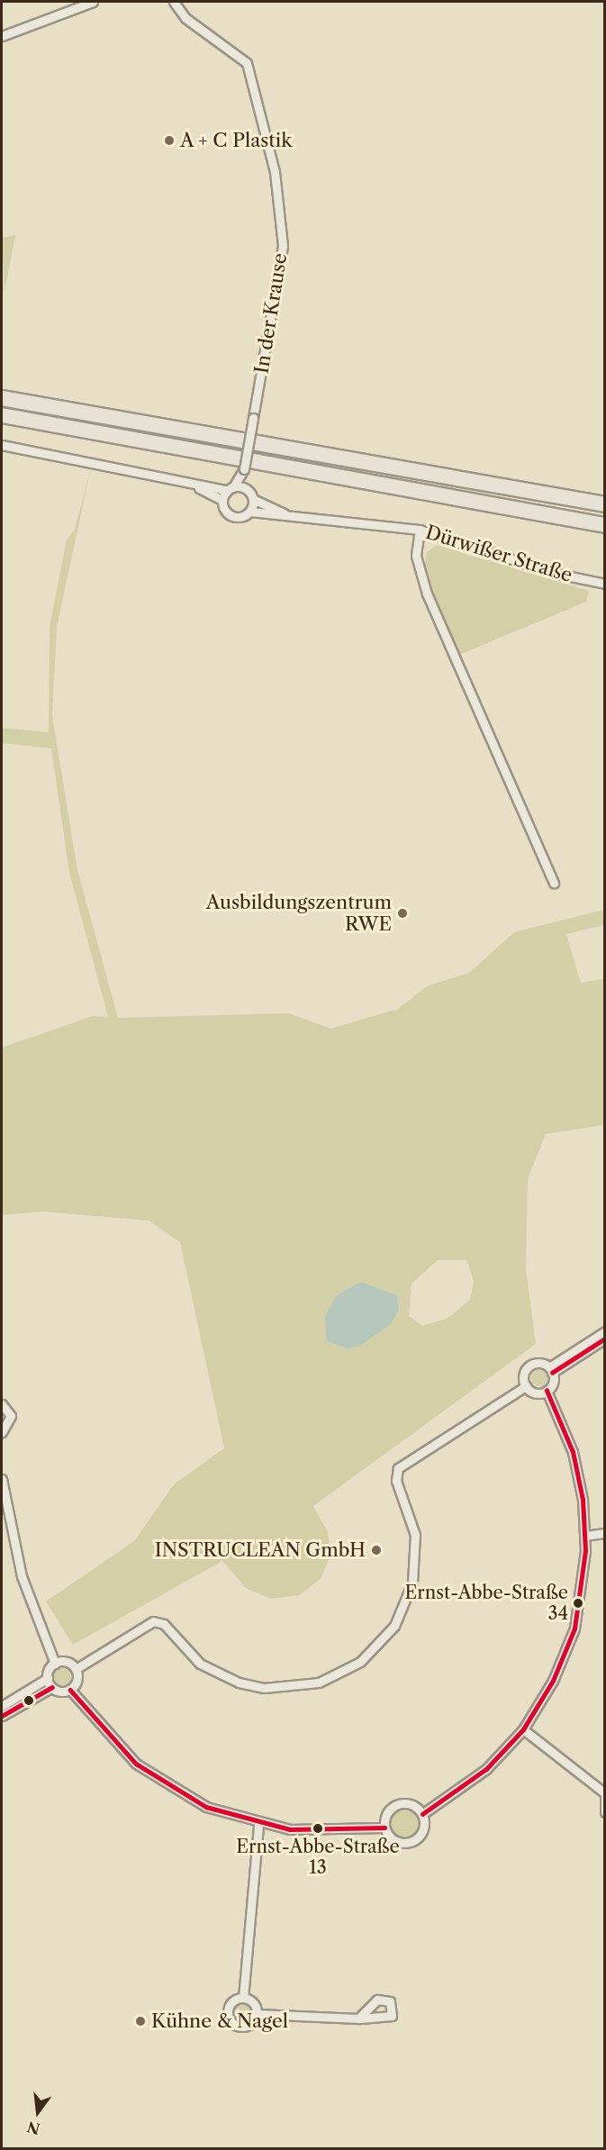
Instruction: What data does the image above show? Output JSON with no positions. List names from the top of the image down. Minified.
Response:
{"streets":{"street":["In der Krause","Dürwißer Straße"]},"crossings":[["In der Krause","Dürwißer Straße"]],"places":["A + C Plastik","Ausbildungszentrum RWE","INSTRUCLEAN GmbH","Ernst-Abbe-Straße 34","Ernst-Abbe-Straße 13","Kühne & Nagel"],"north":"bottom"}
